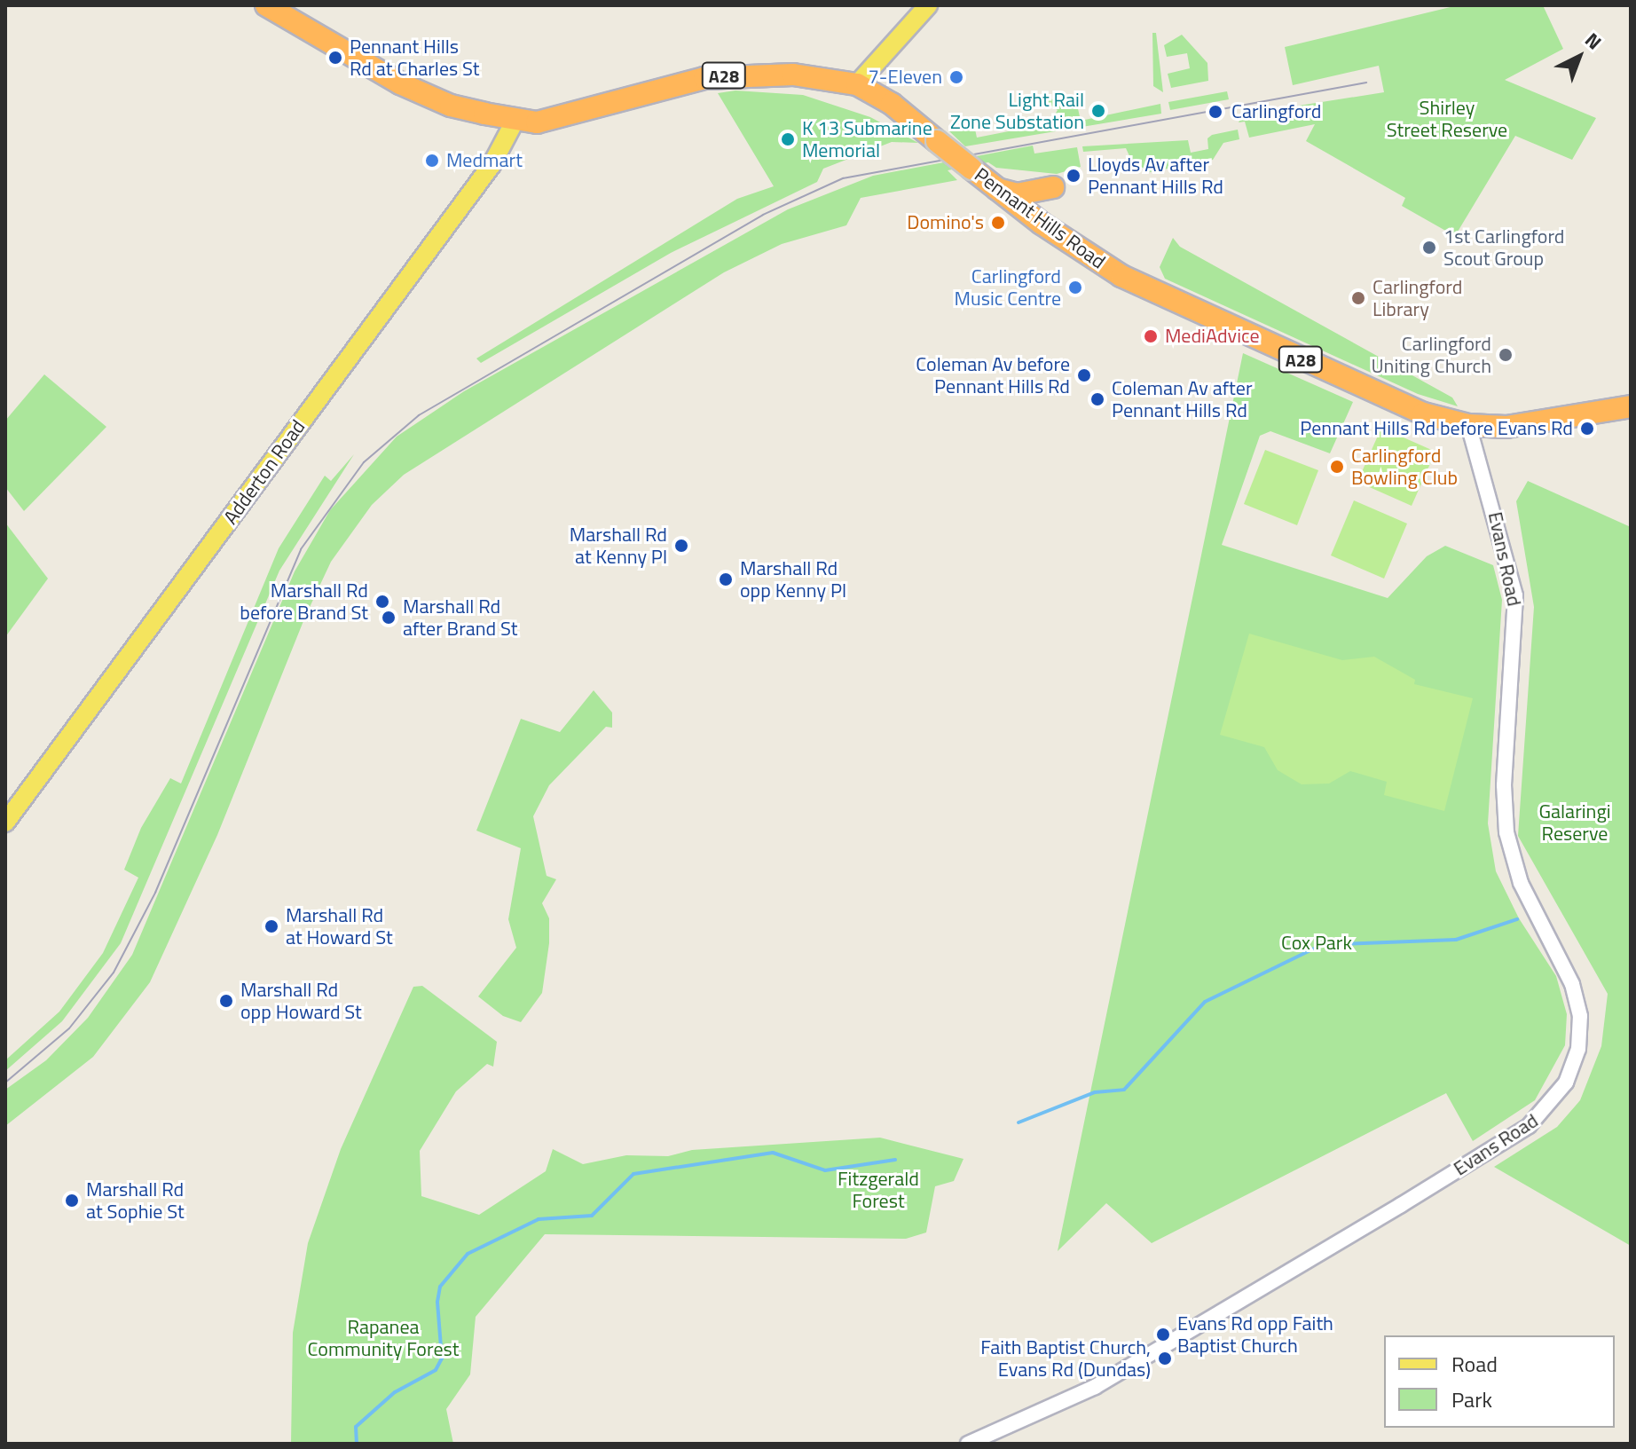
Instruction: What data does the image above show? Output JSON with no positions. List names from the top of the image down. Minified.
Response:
{"streets":{"highway":["A28","Pennant Hills Road"],"main road":["Adderton Road"],"street":["Evans Road"]},"crossings":[["Pennant Hills Road","Adderton Road"],["Pennant Hills Road","Evans Road"]],"parks":["Shirley Street Reserve","Galaringi Reserve","Cox Park","Fitzgerald Forest","Rapanea Community Forest"],"places":["Pennant Hills Rd at Charles St","7-Eleven","Light Rail Zone Substation","Carlingford","K 13 Submarine Memorial","Medmart","Lloyds Av after Pennant Hills Rd","Domino's","1st Carlingford Scout Group","Carlingford Music Centre","Carlingford Library","MediAdvice","Carlingford Uniting Church","Coleman Av before Pennant Hills Rd","Coleman Av after Pennant Hills Rd","Pennant Hills Rd before Evans Rd","Carlingford Bowling Club","Marshall Rd at Kenny Pl","Marshall Rd opp Kenny Pl","Marshall Rd before Brand St","Marshall Rd after Brand St","Marshall Rd at Howard St","Marshall Rd opp Howard St","Marshall Rd at Sophie St","Evans Rd opp Faith Baptist Church","Faith Baptist Church, Evans Rd (Dundas)"],"legend":["Road","Park"],"north":"top right"}
